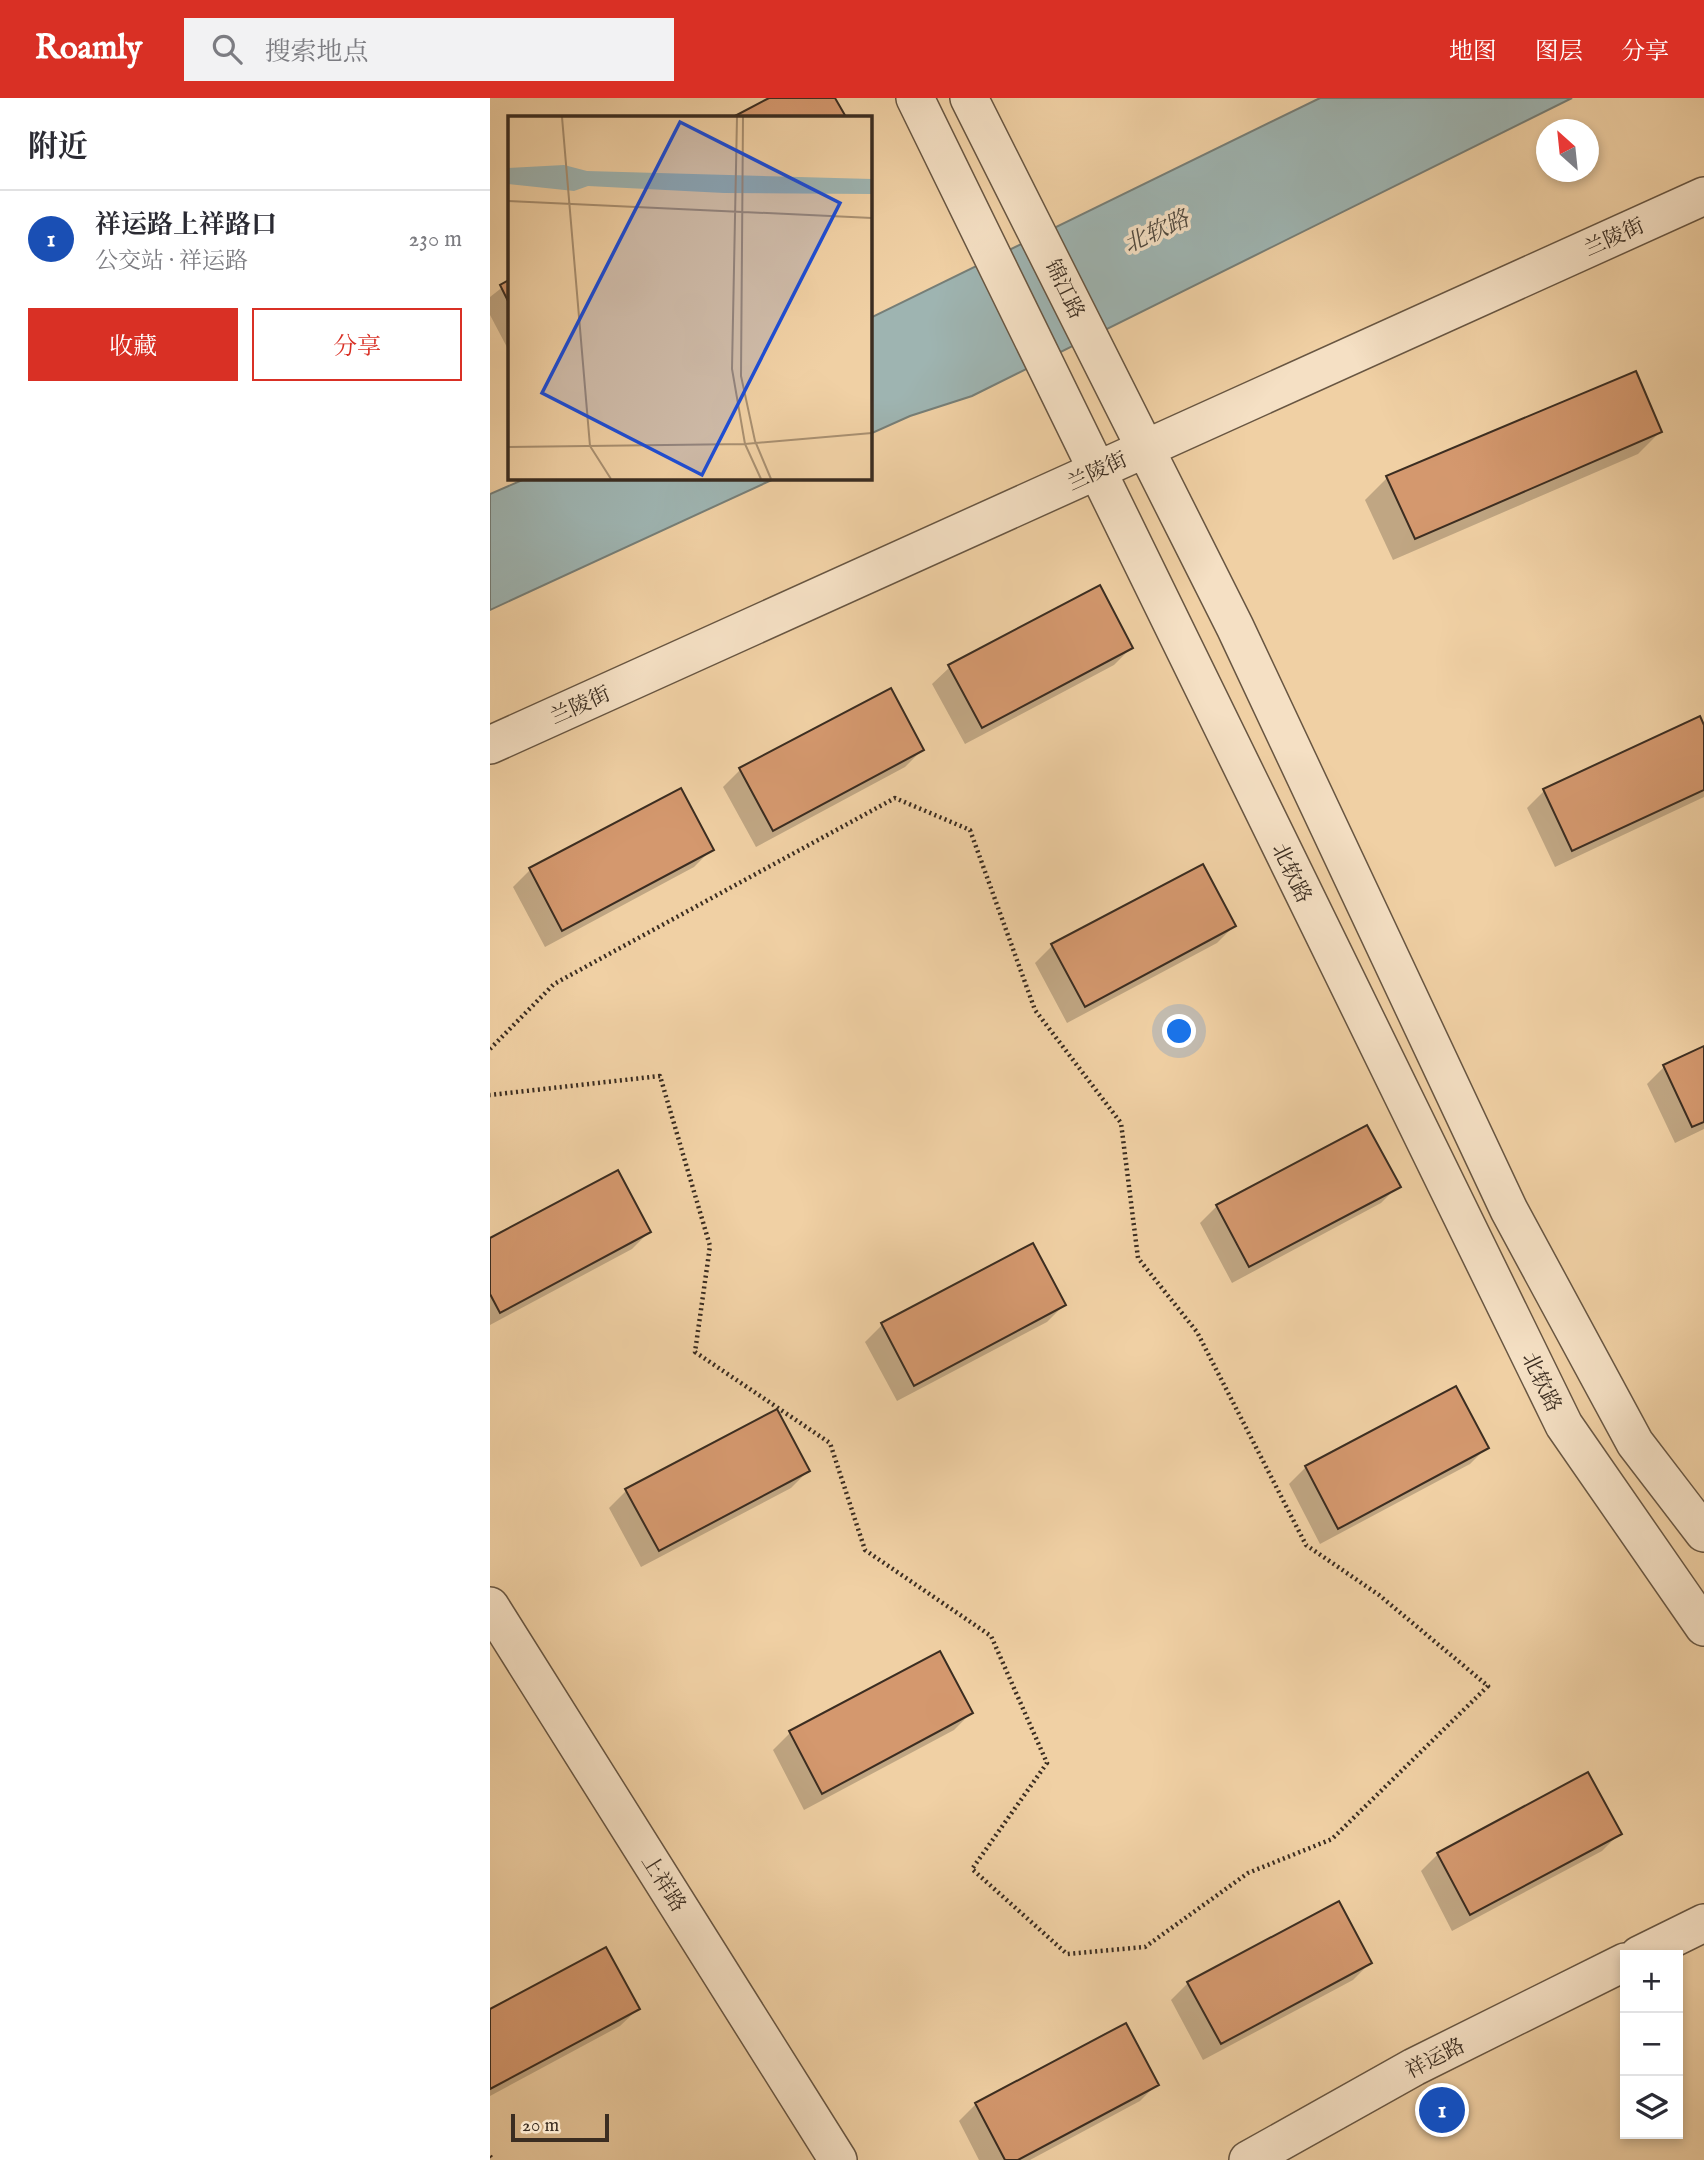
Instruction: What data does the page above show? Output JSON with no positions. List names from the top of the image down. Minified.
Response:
{"streets":{"street":["兰陵街","锦江路","北软路","上祥路","祥运路"]},"crossings":[["兰陵街","锦江路"],["兰陵街","北软路"]],"water":["北软路"],"scale_bar":"20 m","north":"top left","page":{"header":"Roamly","search":"搜索地点","nav":["地图","图层","分享"],"heading":"附近","list":[{"mark":"1","name":"祥运路上祥路口","note":"公交站 · 祥运路","value":"230 m"}],"buttons":["收藏","分享"],"map_buttons":["+","−"],"pins":"1","scale":"20 m"}}
